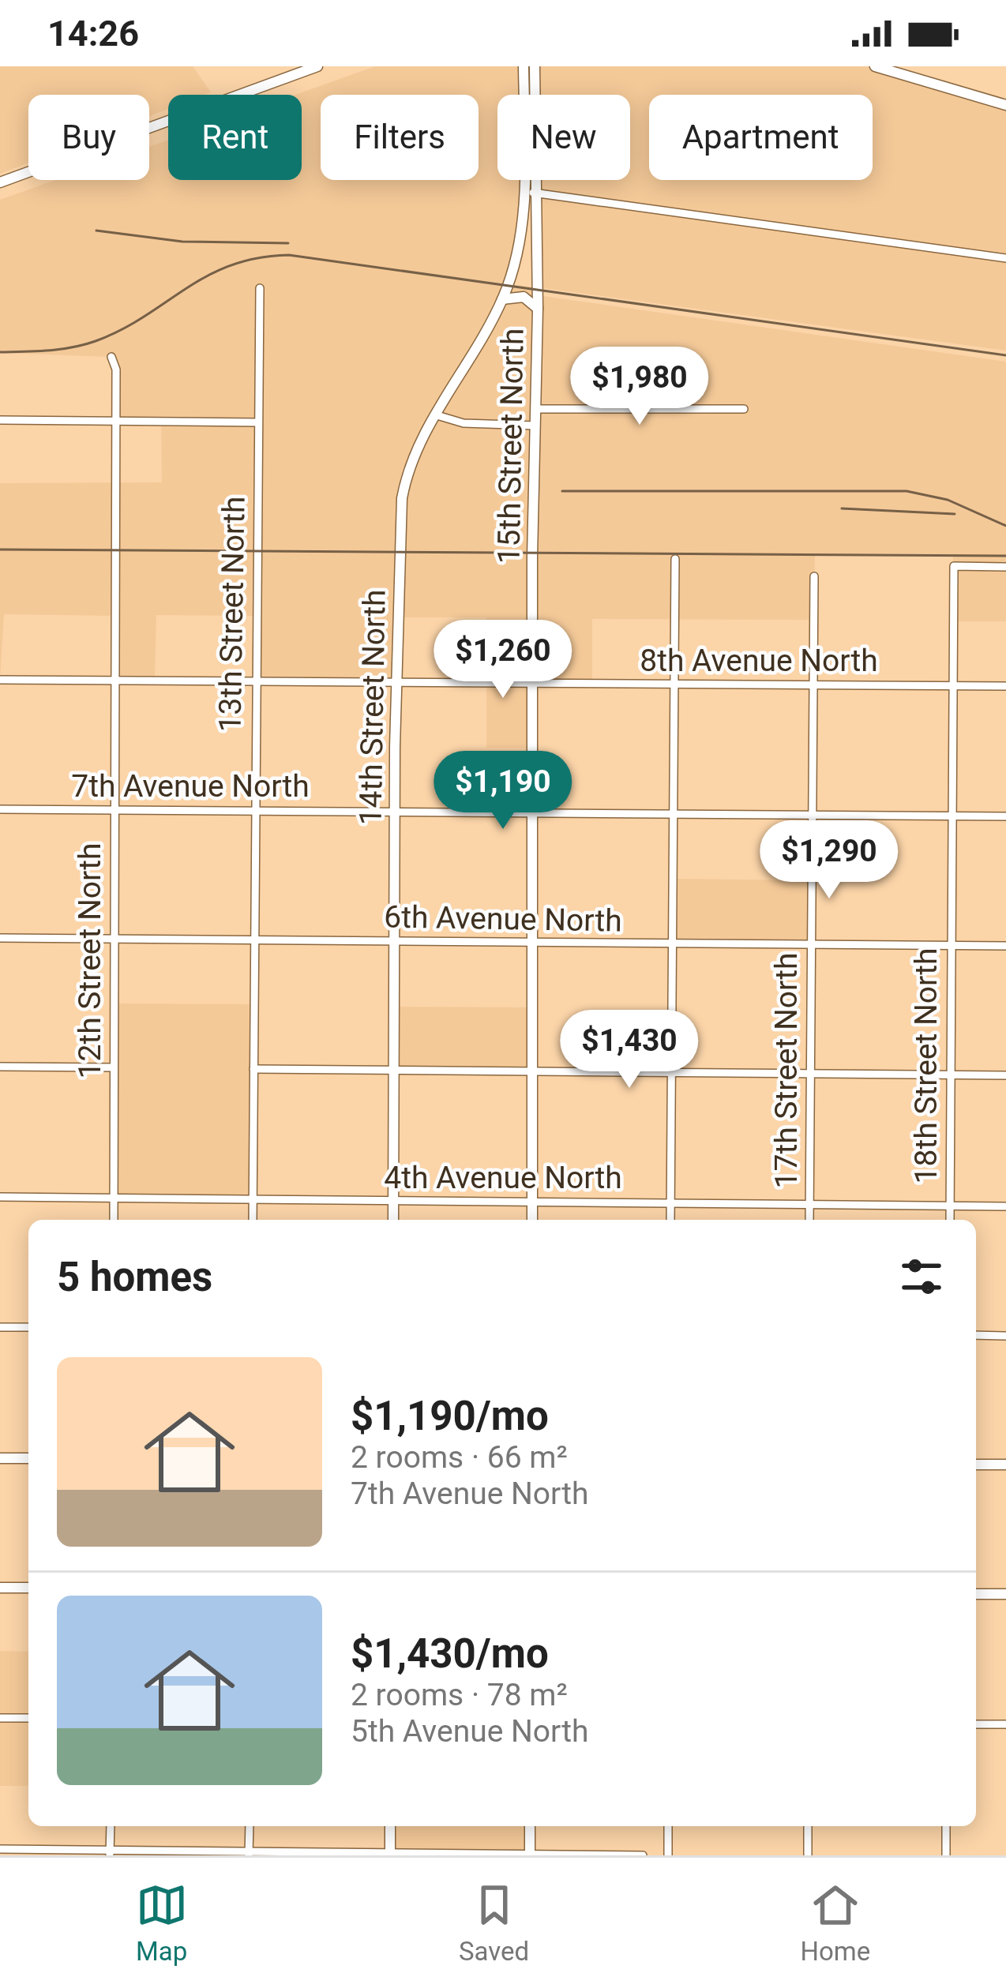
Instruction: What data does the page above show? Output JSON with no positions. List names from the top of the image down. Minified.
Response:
{"streets":{"main road":["15th Street North","14th Street North"],"street":["13th Street North","8th Avenue North","7th Avenue North","6th Avenue North","12th Street North","18th Street North","17th Street North","4th Avenue North"]},"crossings":[["15th Street North","8th Avenue North"],["15th Street North","14th Street North"],["15th Street North","7th Avenue North"],["15th Street North","6th Avenue North"],["15th Street North","4th Avenue North"],["13th Street North","8th Avenue North"],["13th Street North","7th Avenue North"],["13th Street North","6th Avenue North"],["13th Street North","4th Avenue North"],["8th Avenue North","14th Street North"],["8th Avenue North","12th Street North"],["8th Avenue North","18th Street North"],["8th Avenue North","17th Street North"],["14th Street North","7th Avenue North"],["14th Street North","6th Avenue North"],["14th Street North","4th Avenue North"],["7th Avenue North","12th Street North"],["7th Avenue North","18th Street North"],["7th Avenue North","17th Street North"],["6th Avenue North","12th Street North"],["6th Avenue North","18th Street North"],["6th Avenue North","17th Street North"],["12th Street North","4th Avenue North"],["18th Street North","4th Avenue North"],["17th Street North","4th Avenue North"]],"page":{"status":"14:26","chip":["Buy","Rent","Filters","New","Apartment"],"price":["$1,980","$1,260","$1,190","$1,290","$1,430"],"heading":"5 homes","list":[{"name":"$1,190/mo","note":"2 rooms · 66 m² · 7th Avenue North"},{"name":"$1,430/mo","note":"2 rooms · 78 m² · 5th Avenue North"}],"tabs":["Map","Saved","Home"]}}
